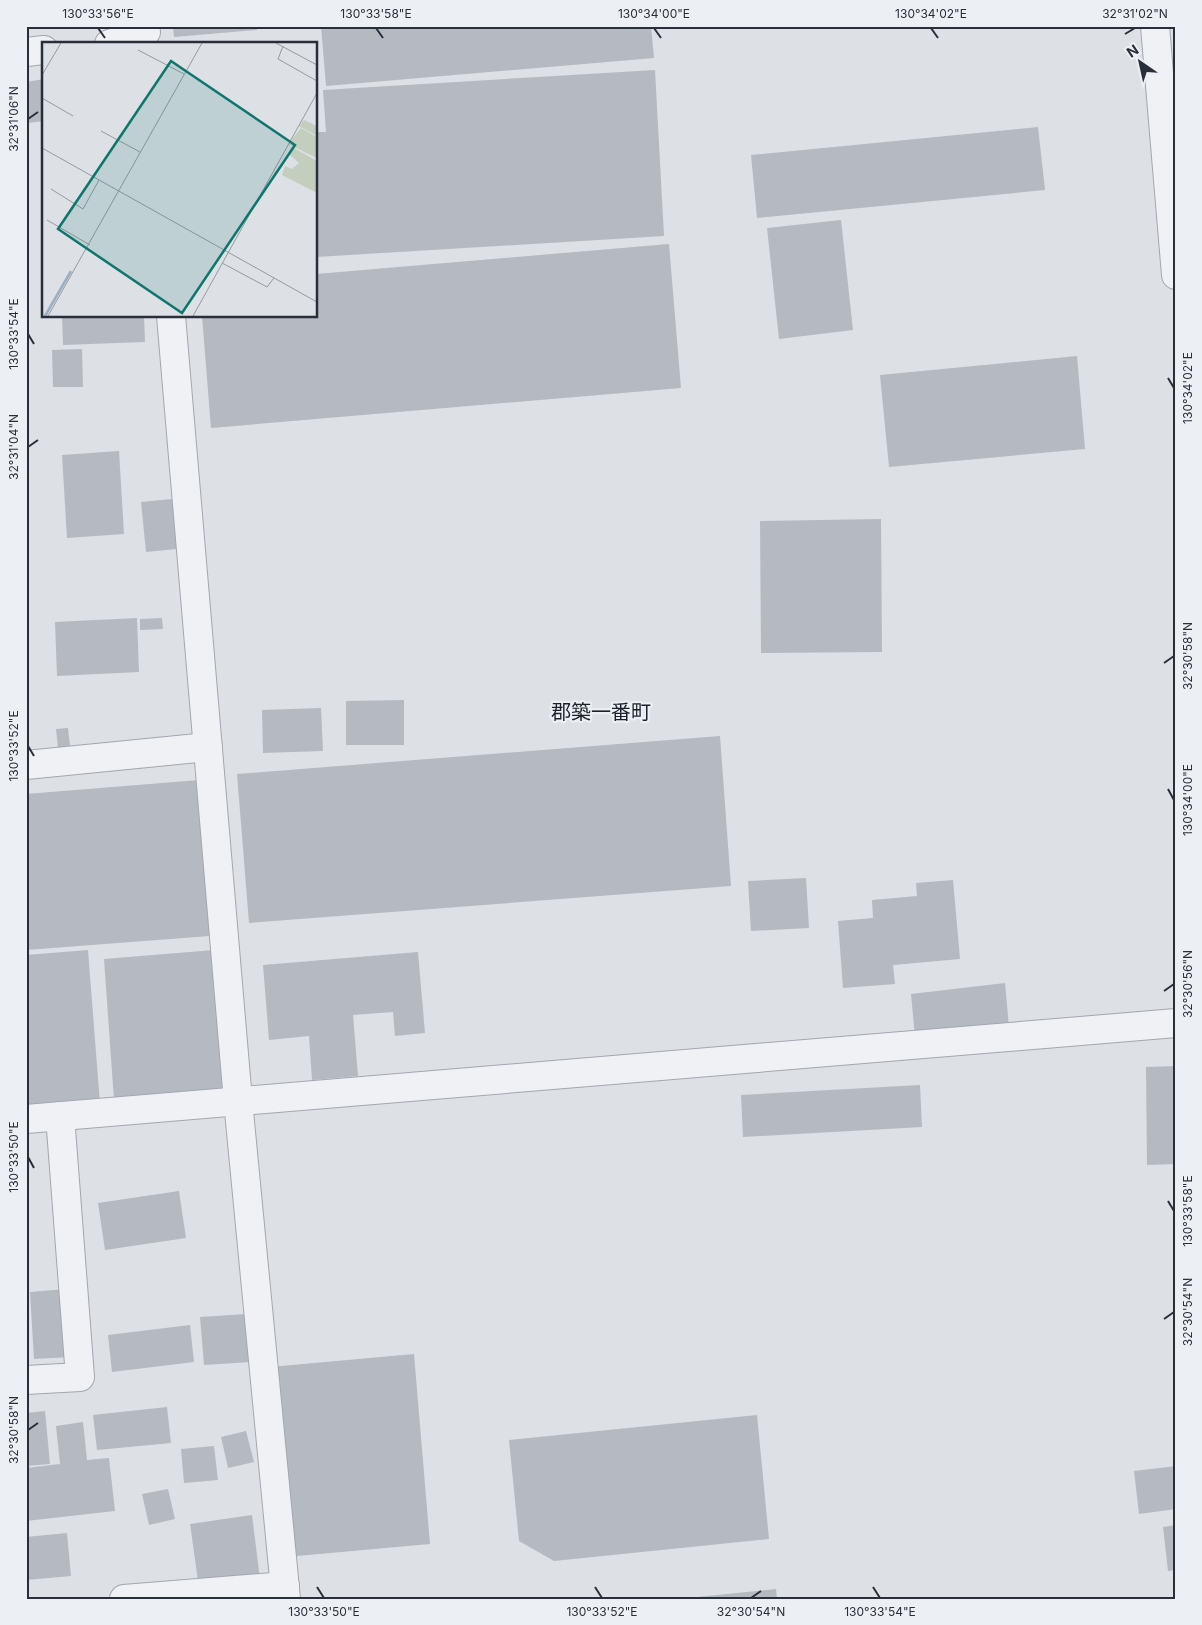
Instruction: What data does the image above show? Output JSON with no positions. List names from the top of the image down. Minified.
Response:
{"districts":["郡築一番町"],"north":"top left","coordinates":["130°33'56\"E","130°33'58\"E","130°34'00\"E","130°34'02\"E","32°31'02\"N","32°31'06\"N","130°33'54\"E","32°31'04\"N","32°30'58\"N","130°33'52\"E","32°30'56\"N","130°33'50\"E","32°30'54\"N"]}
